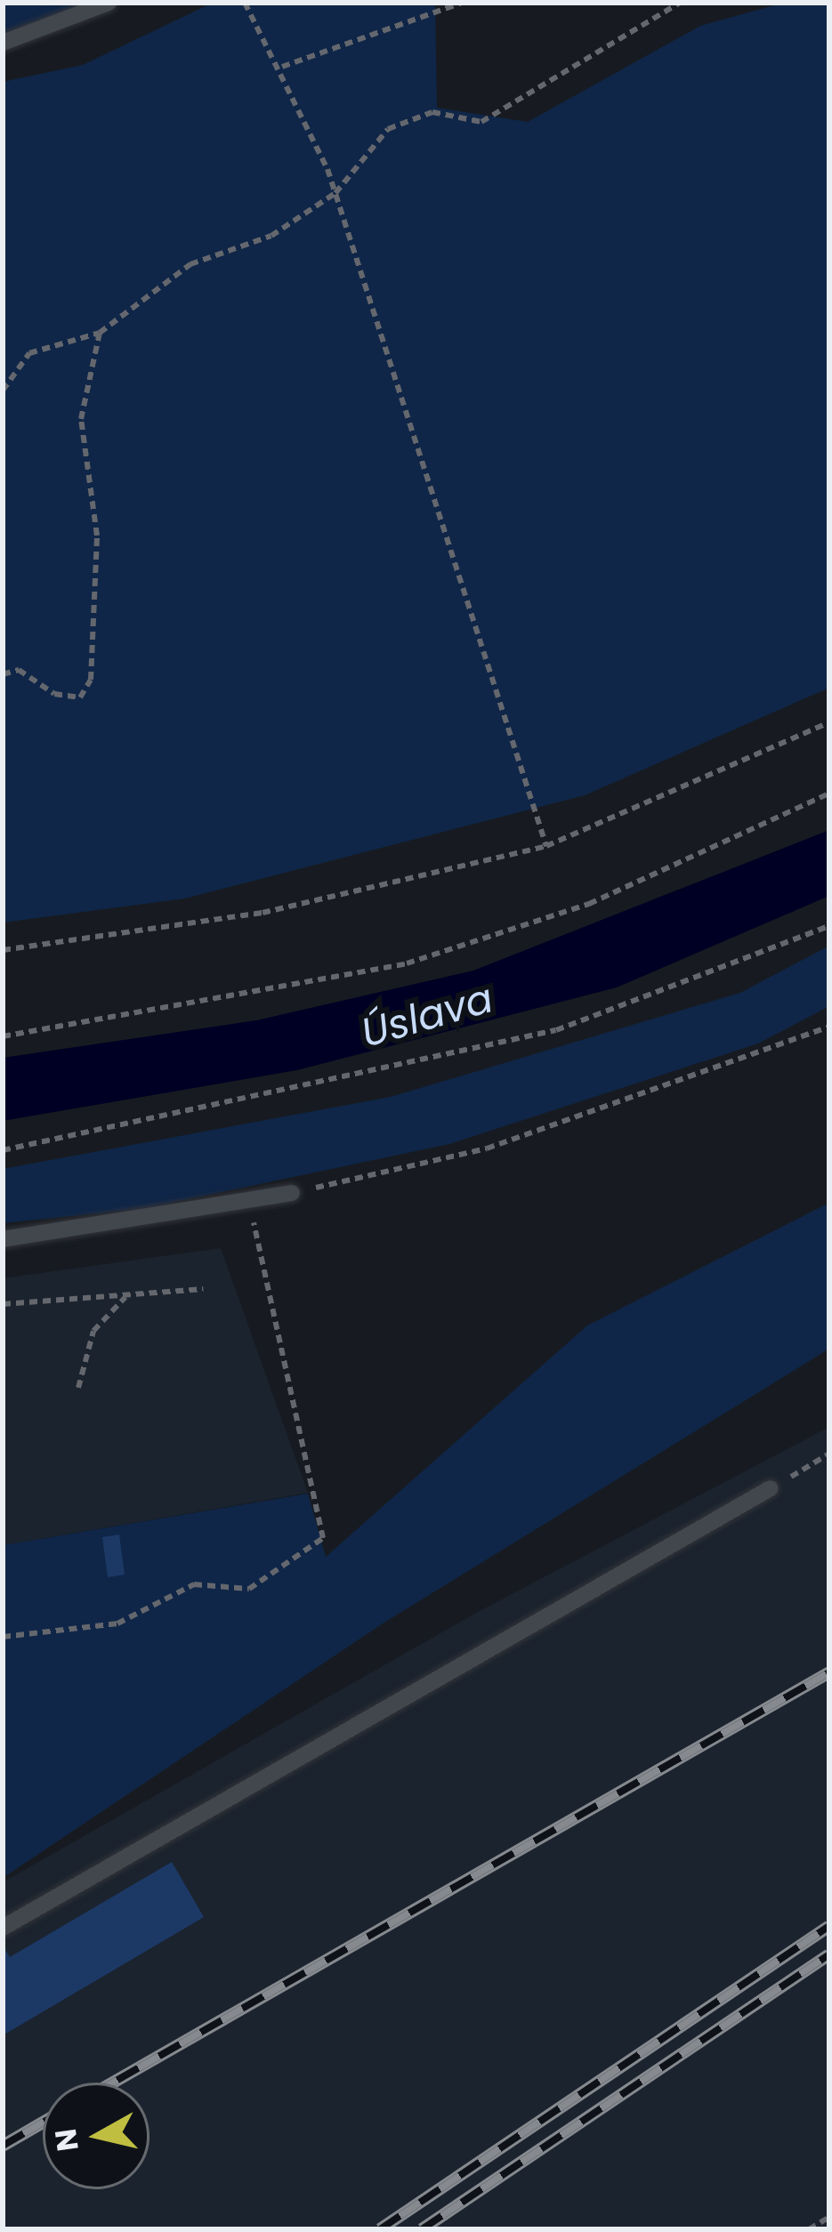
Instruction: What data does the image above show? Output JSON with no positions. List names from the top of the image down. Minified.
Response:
{"water":["Úslava"],"north":"left"}
